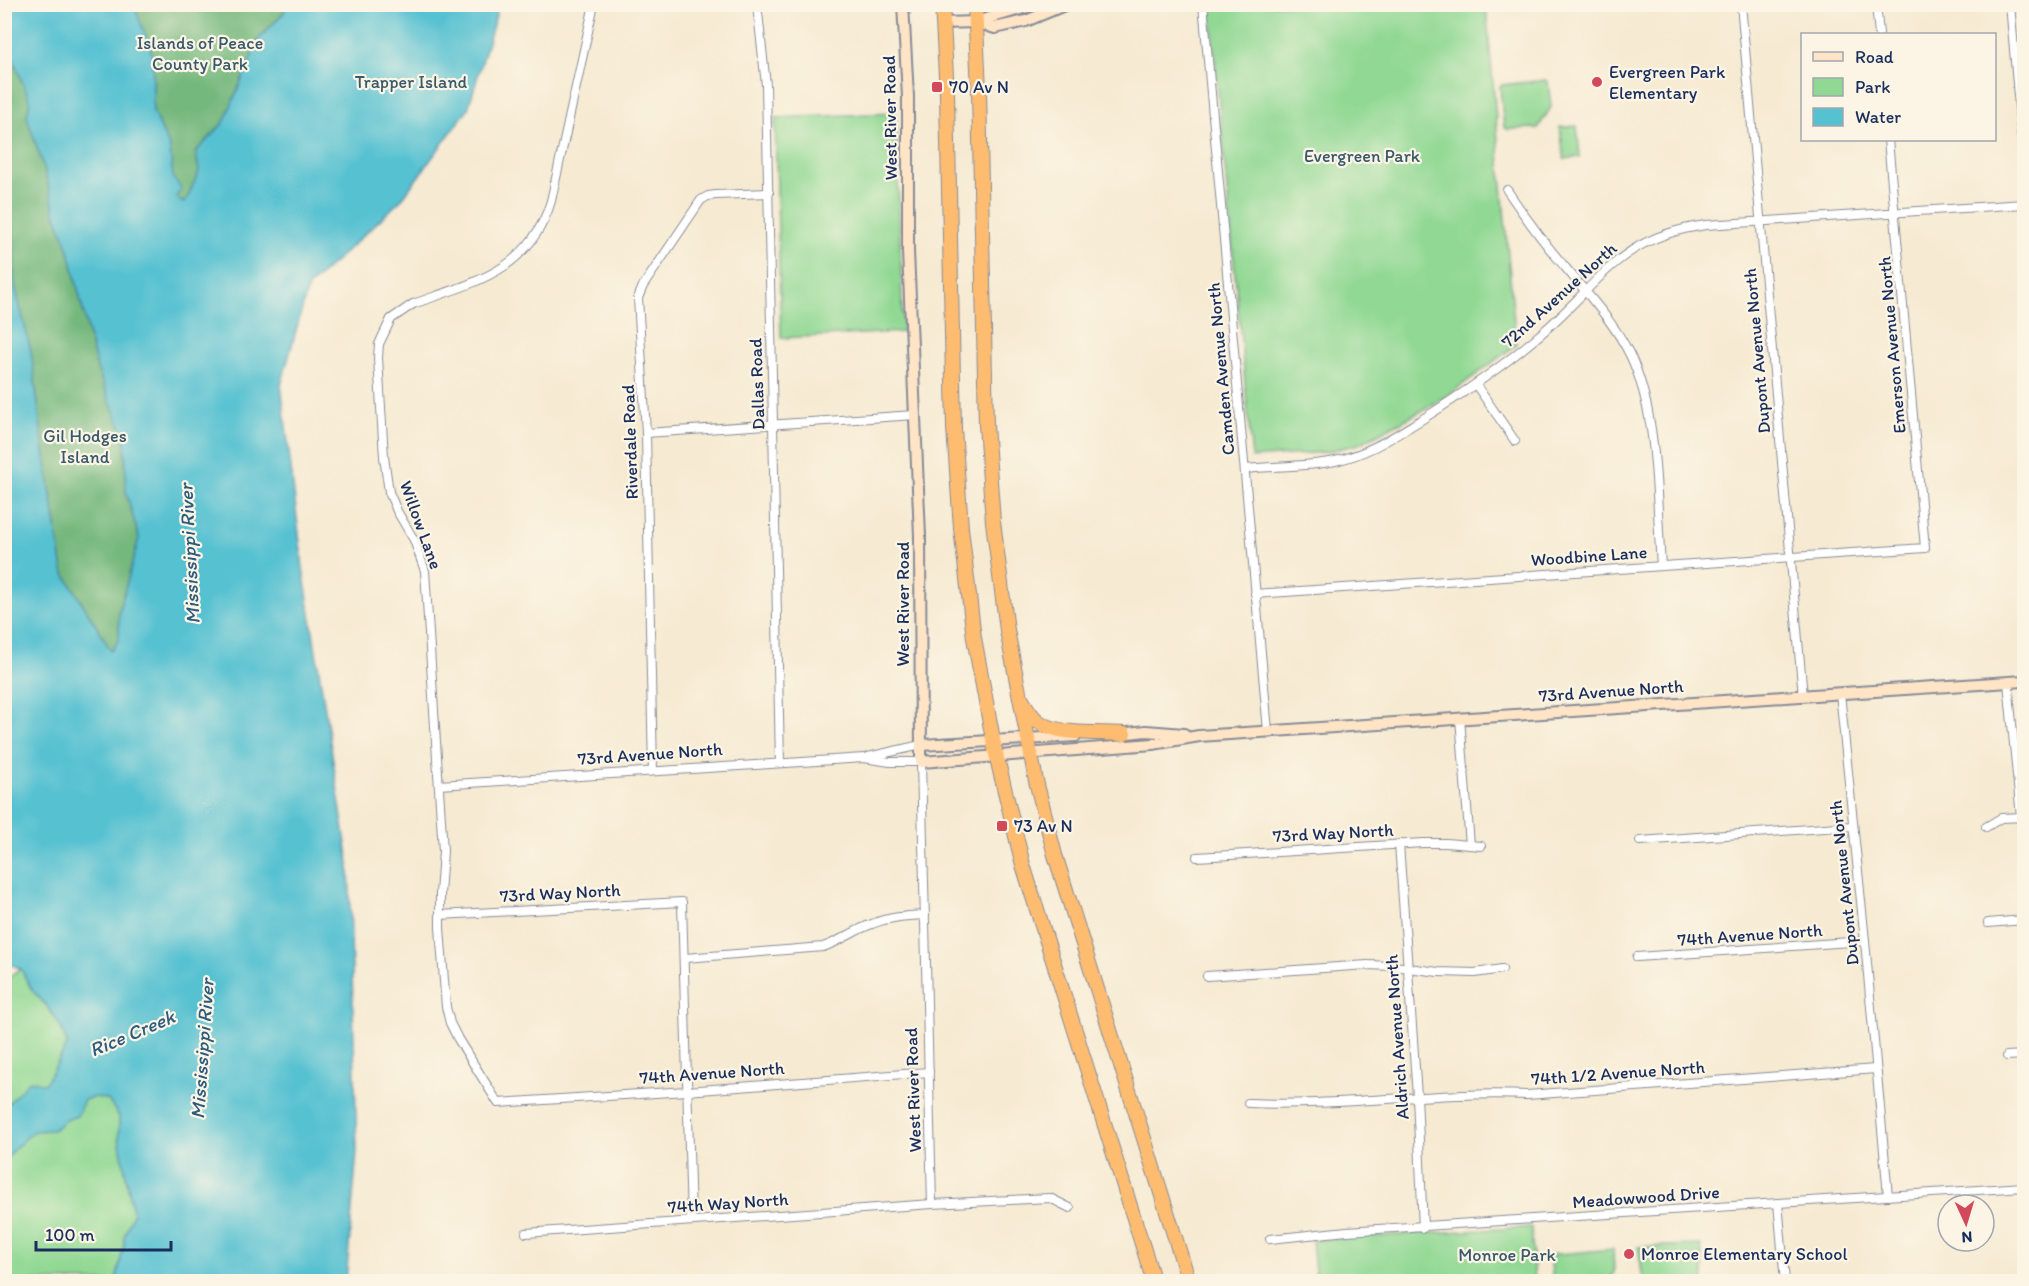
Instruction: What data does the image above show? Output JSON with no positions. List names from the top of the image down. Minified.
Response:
{"streets":{"street":["West River Road","72nd Avenue North","Emerson Avenue North","Dupont Avenue North","Camden Avenue North","Dallas Road","Riverdale Road","Willow Lane","Woodbine Lane","73rd Avenue North","73rd Way North","74th Avenue North","Aldrich Avenue North","74th 1/2 Avenue North","Meadowwood Drive","74th Way North"]},"crossings":[["West River Road","73rd Avenue North"],["West River Road","74th Avenue North"],["West River Road","74th Way North"],["72nd Avenue North","Emerson Avenue North"],["72nd Avenue North","Dupont Avenue North"],["72nd Avenue North","Camden Avenue North"],["Emerson Avenue North","Woodbine Lane"],["Dupont Avenue North","Woodbine Lane"],["Dupont Avenue North","73rd Avenue North"],["Dupont Avenue North","74th Avenue North"],["Dupont Avenue North","74th 1/2 Avenue North"],["Dupont Avenue North","Meadowwood Drive"],["Camden Avenue North","Woodbine Lane"],["Camden Avenue North","73rd Avenue North"],["Dallas Road","Riverdale Road"],["Dallas Road","73rd Avenue North"],["Riverdale Road","73rd Avenue North"],["Willow Lane","73rd Avenue North"],["Willow Lane","73rd Way North"],["Willow Lane","74th Avenue North"],["73rd Way North","Aldrich Avenue North"],["Aldrich Avenue North","74th 1/2 Avenue North"],["Aldrich Avenue North","Meadowwood Drive"]],"water":["Mississippi River","Rice Creek"],"parks":["Islands of Peace County Park","Trapper Island","Evergreen Park","Gil Hodges Island","Monroe Park"],"places":{"other":["Evergreen Park Elementary","Monroe Elementary School"],"transit":["70 Av N","73 Av N"]},"legend":["Road","Park","Water"],"scale_bar":"100 m","north":"bottom"}
